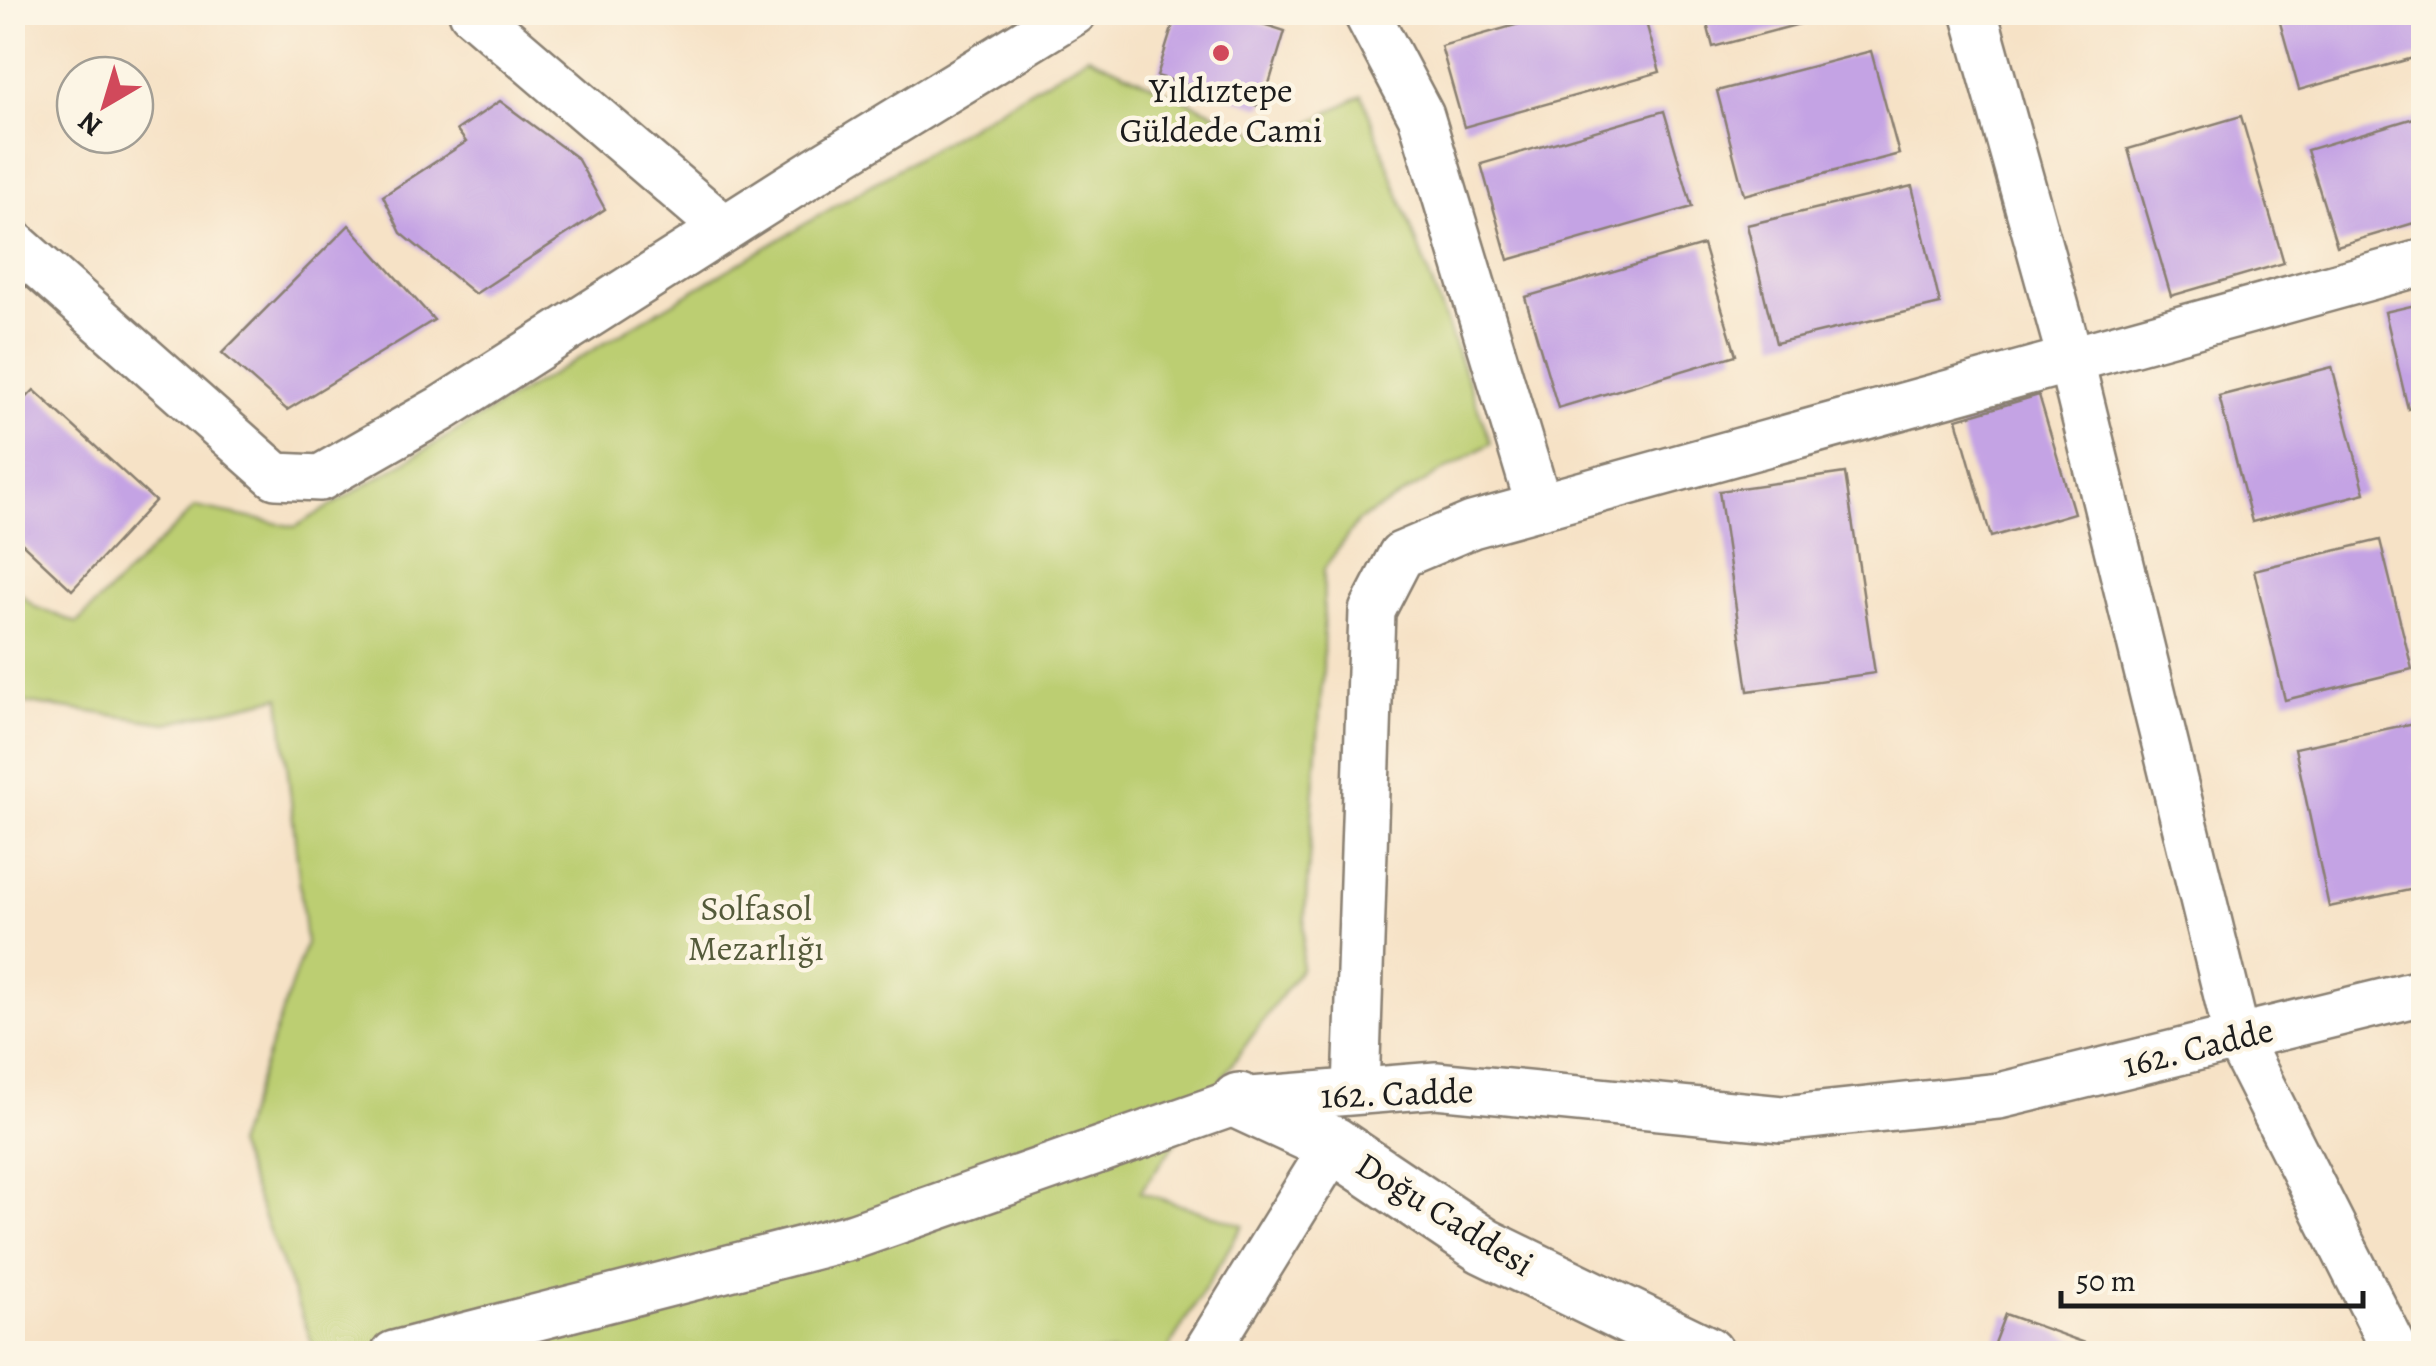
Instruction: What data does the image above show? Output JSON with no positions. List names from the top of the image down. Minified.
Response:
{"streets":{"street":["162. Cadde","Doğu Caddesi"]},"crossings":[["162. Cadde","Doğu Caddesi"]],"parks":["Solfasol Mezarlığı"],"places":["Yıldıztepe Güldede Cami"],"scale_bar":"50 m","north":"bottom left"}
